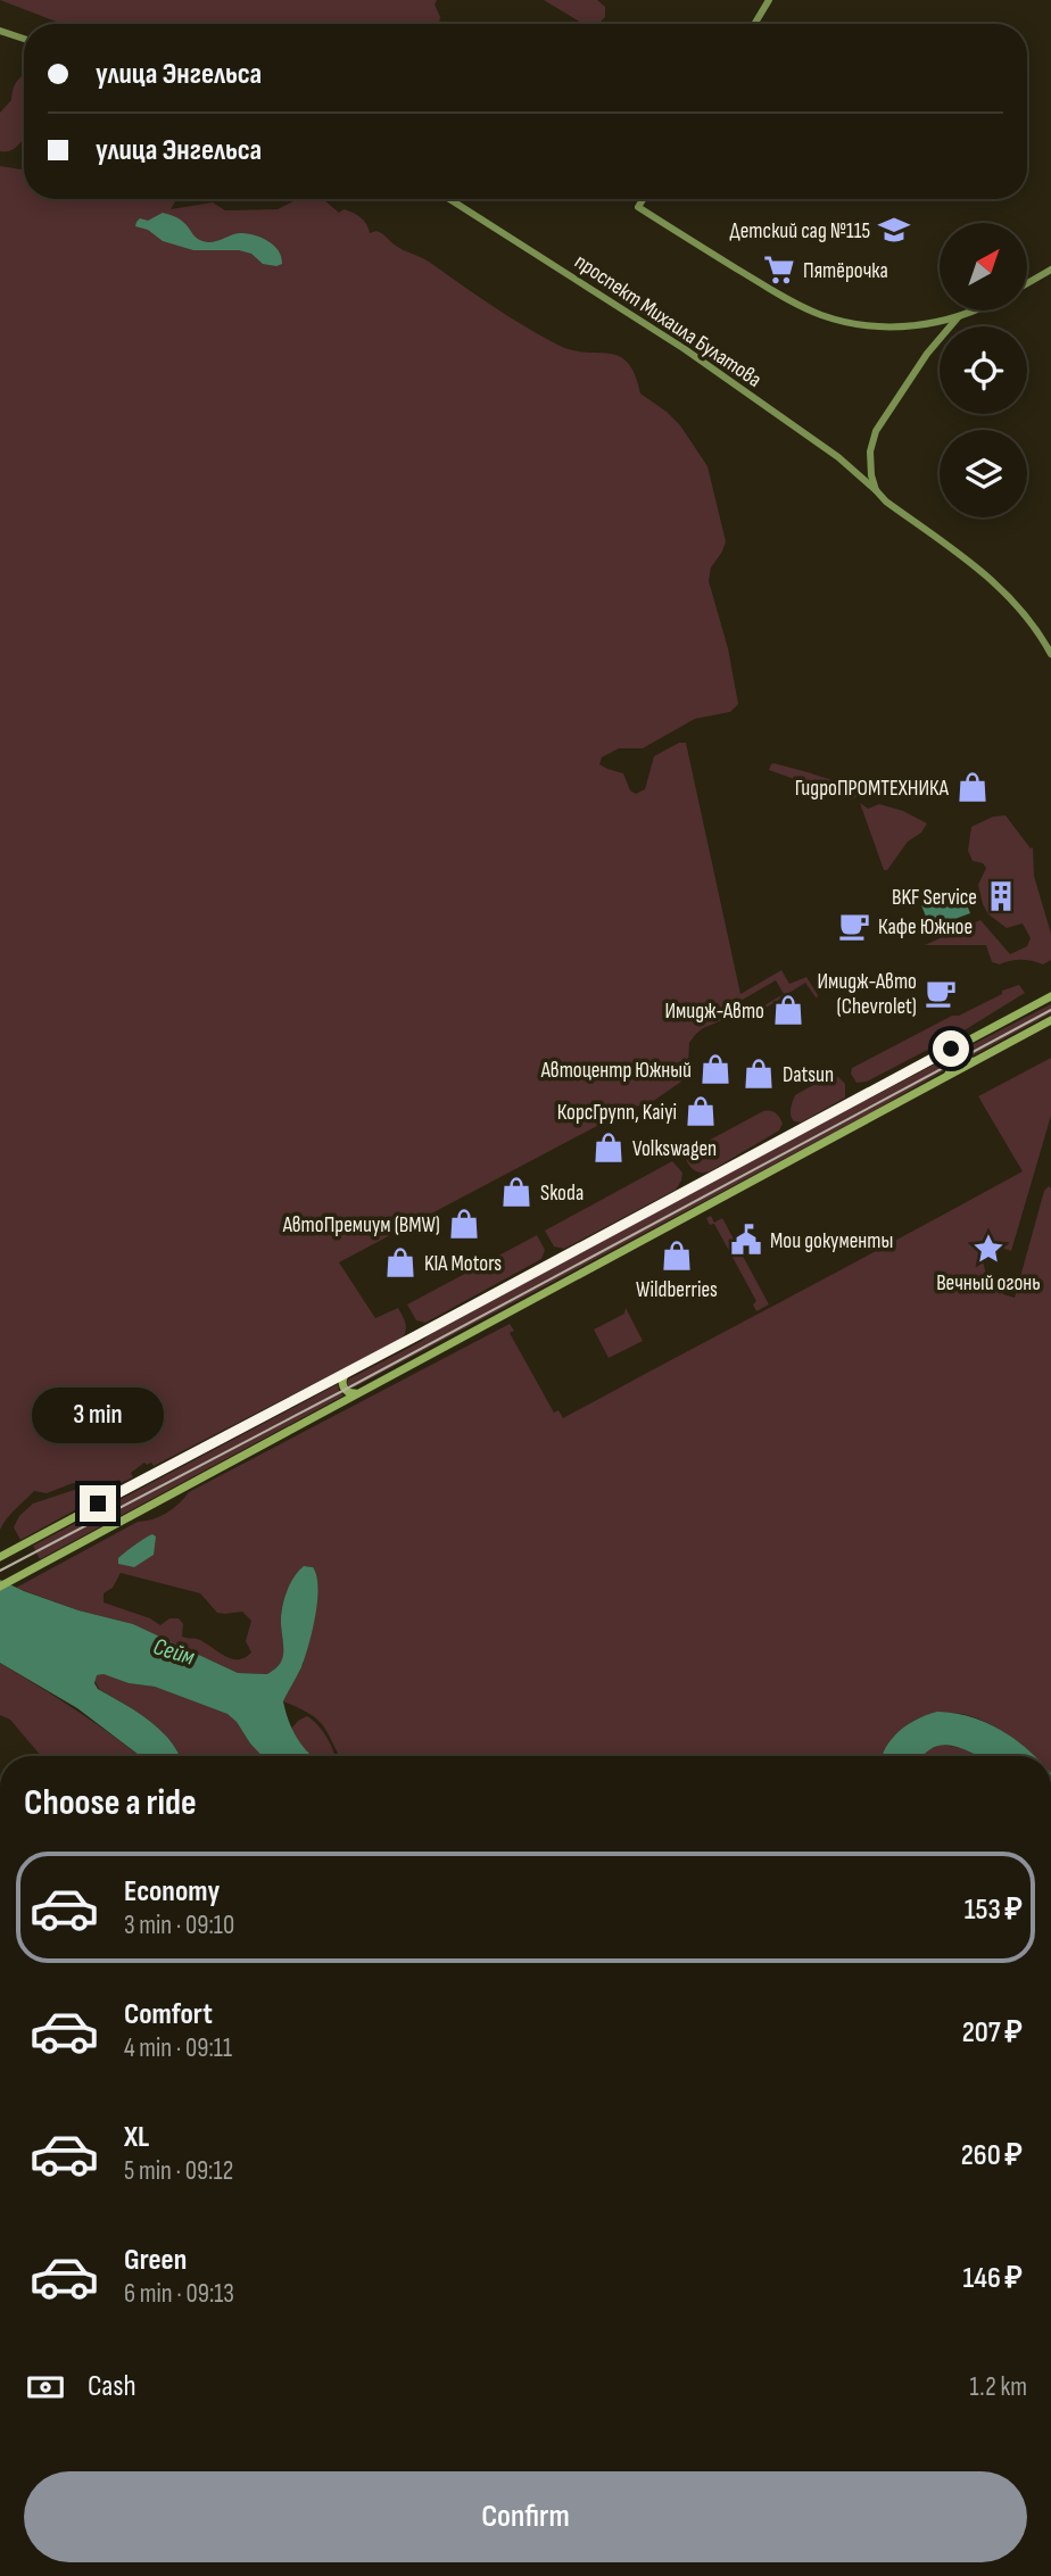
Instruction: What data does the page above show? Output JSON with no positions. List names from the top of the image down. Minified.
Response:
{"streets":{"street":["проспект Михаила Булатова"]},"water":["Сейм"],"places":{"school or university":["Детский сад №115"],"supermarket":["Пятёрочка"],"shop":["ГидроПРОМТЕХНИКА","Имидж-Авто","Автоцентр Южный","Datsun","КорсГрупп, Kaiyi","Volkswagen","Skoda","АвтоПремиум (BMW)","Wildberries","KIA Motors"],"building":["BKF Service"],"cafe":["Кафе Южное","Имидж-Авто (Chevrolet)"],"public building":["Мои документы"],"place":["Вечный огонь"]},"north":"top right","page":{"banner":["улица Энгельса","улица Энгельса"],"bubble":"3 min","heading":"Choose a ride","list":[{"name":"Economy","note":"3 min · 09:10","value":"153 ₽"},{"name":"Comfort","note":"4 min · 09:11","value":"207 ₽"},{"name":"XL","note":"5 min · 09:12","value":"260 ₽"},{"name":"Green","note":"6 min · 09:13","value":"146 ₽"}],"pay":["Cash","1.2 km"],"buttons":"Confirm"}}
